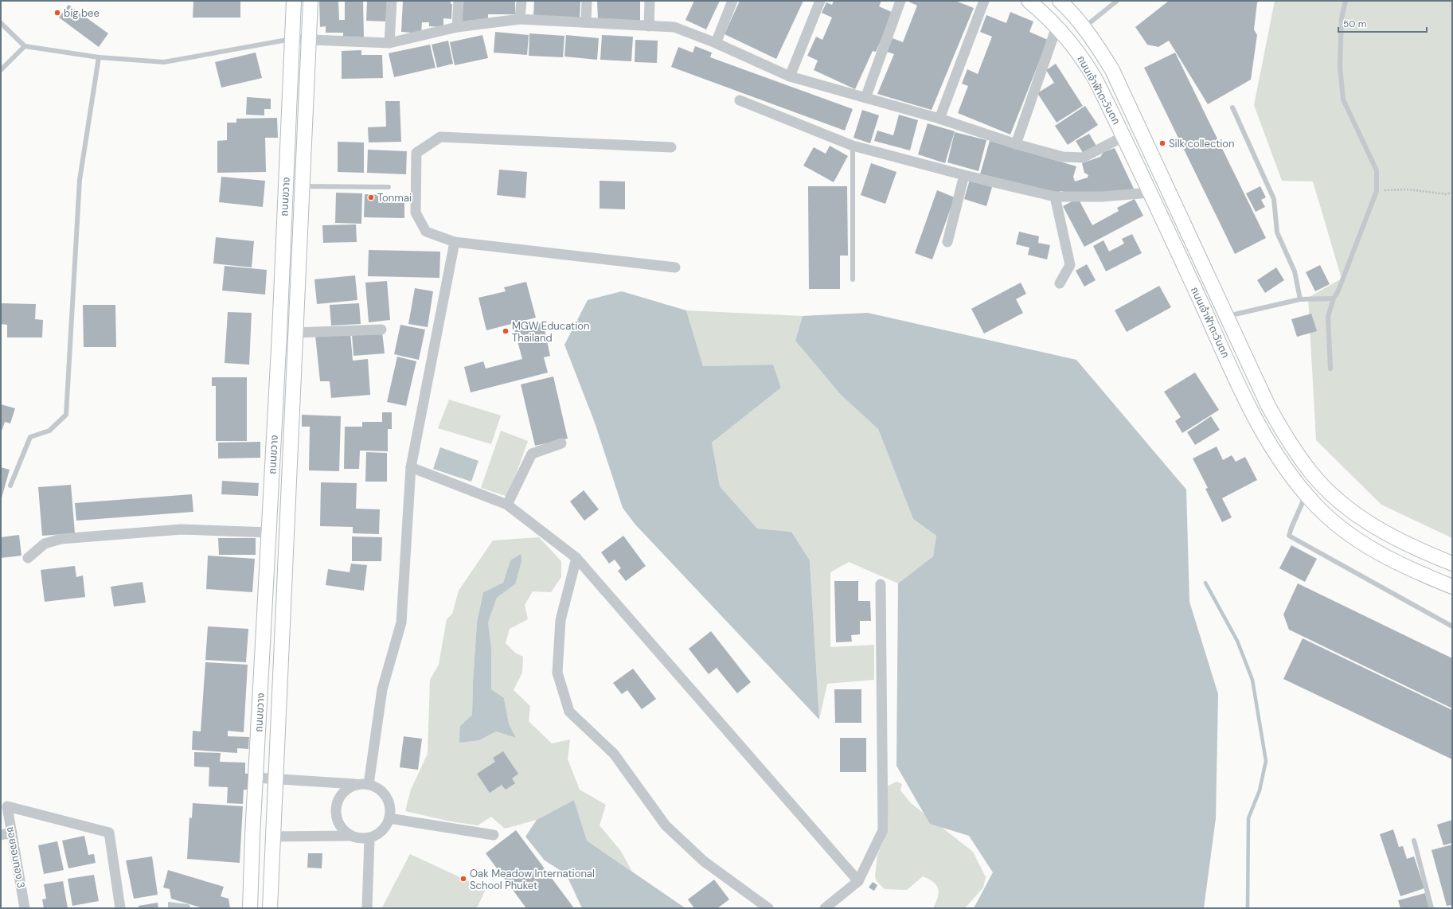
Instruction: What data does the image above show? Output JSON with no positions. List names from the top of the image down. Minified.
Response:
{"streets":{"main road":["ถนนเจ้าฟ้าตะวันตก","ถนนขวาง"],"street":["ซอยจอมทอง 3"]},"places":["big bee","Silk collection","Tonmai","MGW Education Thailand","Oak Meadow International School Phuket"],"scale_bar":"50 m"}
